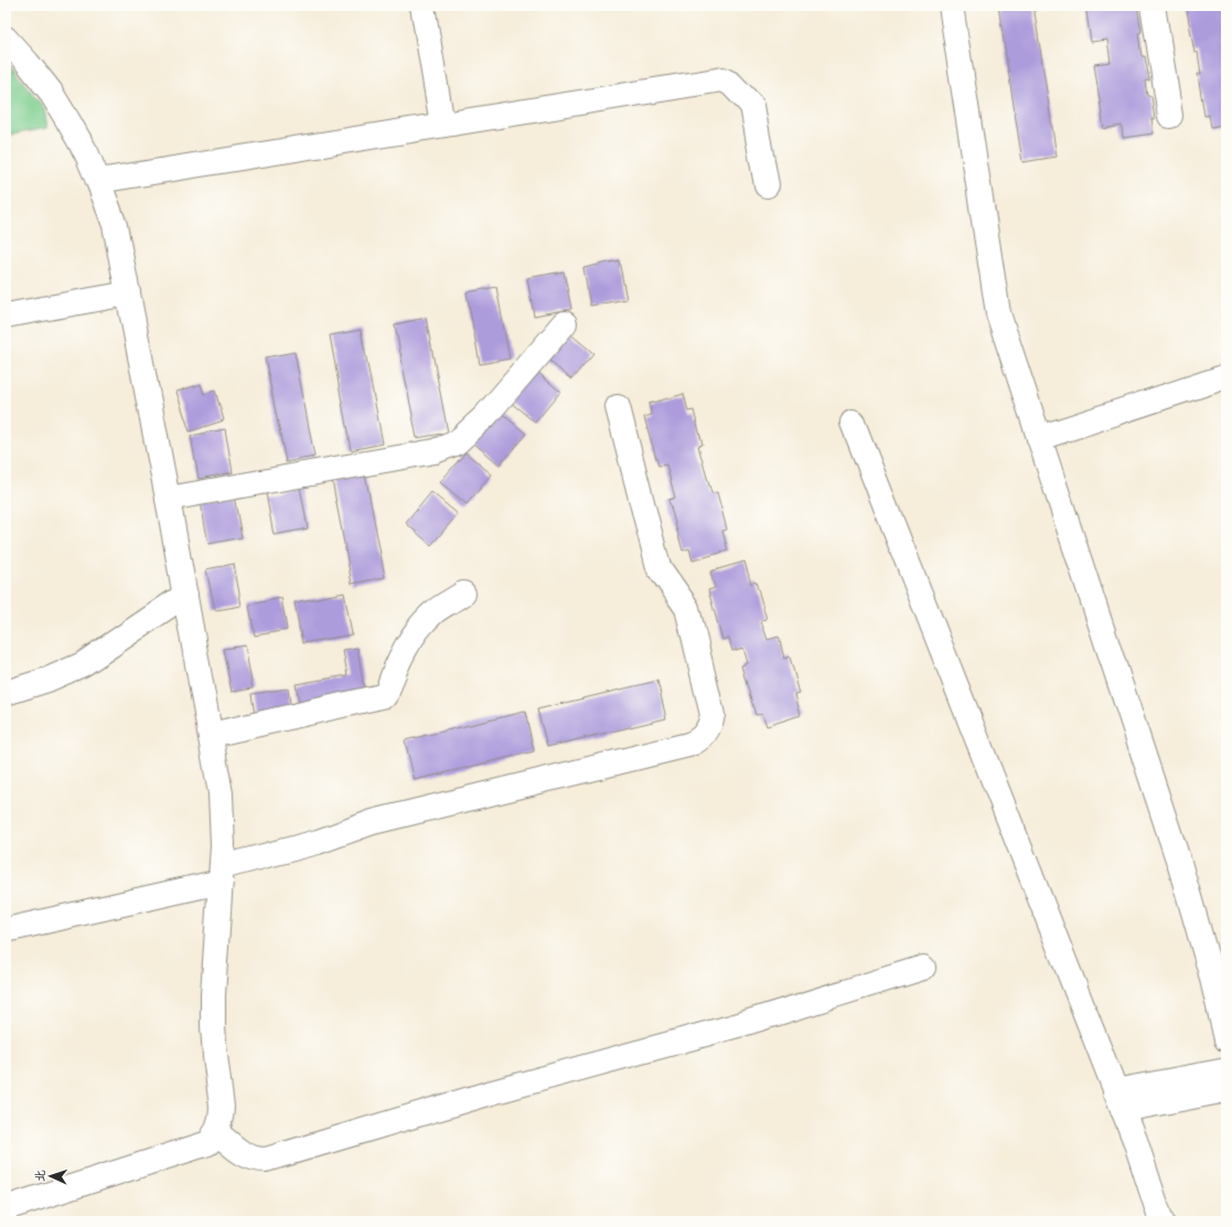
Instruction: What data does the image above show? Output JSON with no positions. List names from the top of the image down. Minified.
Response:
{"north":"left"}
